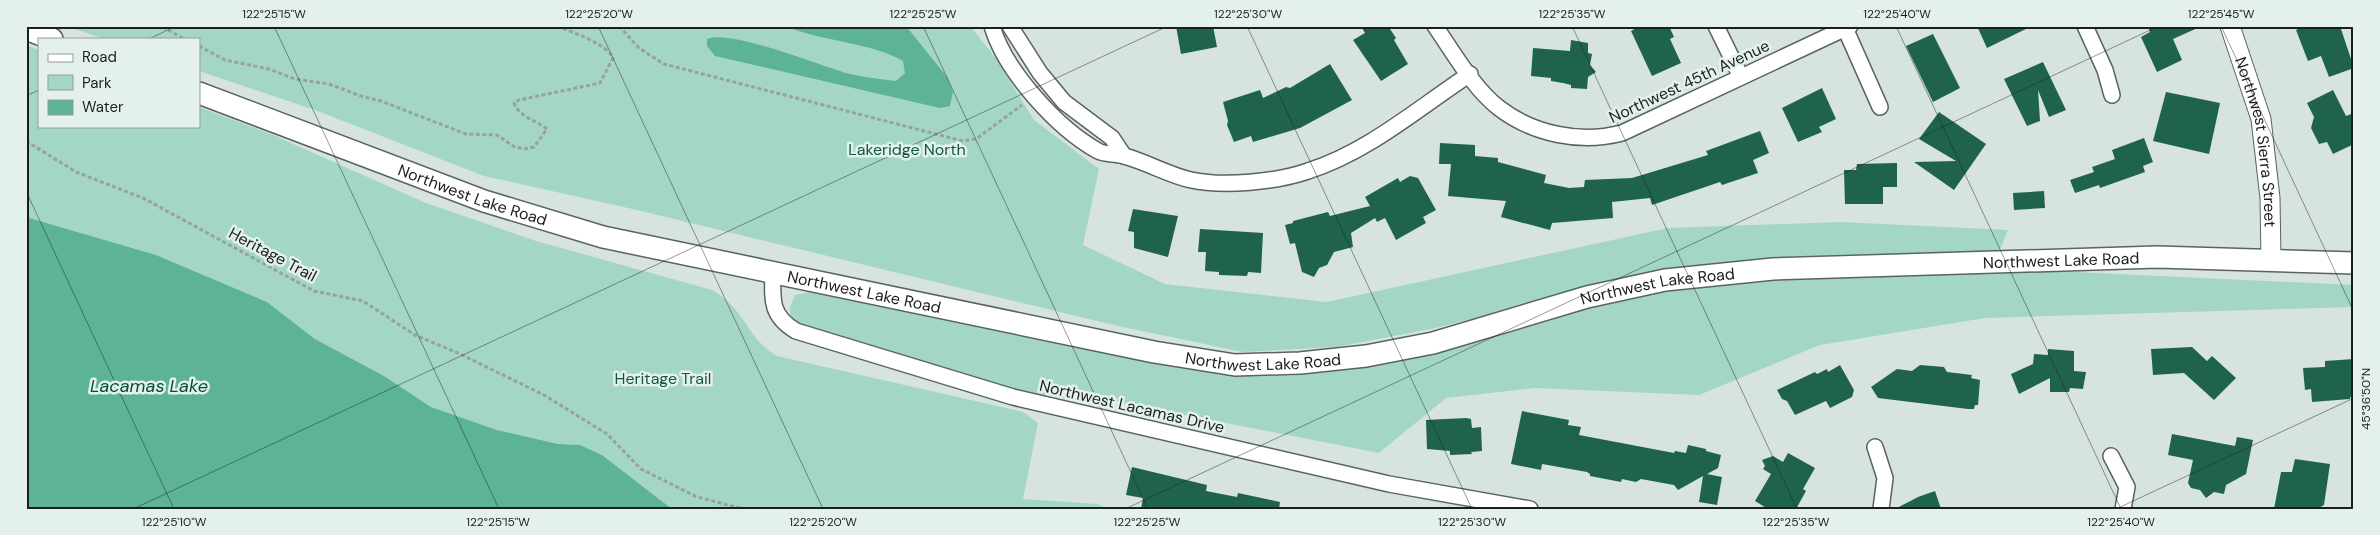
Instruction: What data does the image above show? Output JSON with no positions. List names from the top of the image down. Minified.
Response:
{"streets":{"main road":["Northwest Lake Road"],"street":["Northwest 45th Avenue","Northwest Sierra Street","Northwest Lacamas Drive"],"path":["Heritage Trail"]},"crossings":[["Northwest Sierra Street","Northwest Lake Road"],["Northwest Lake Road","Northwest Lacamas Drive"]],"water":["Lacamas Lake"],"parks":["Lakeridge North","Heritage Trail"],"legend":["Road","Park","Water"],"coordinates":["122°25'15\"W","122°25'20\"W","122°25'25\"W","122°25'30\"W","122°25'35\"W","122°25'40\"W","122°25'45\"W","45°36'50\"N","122°25'10\"W"]}
